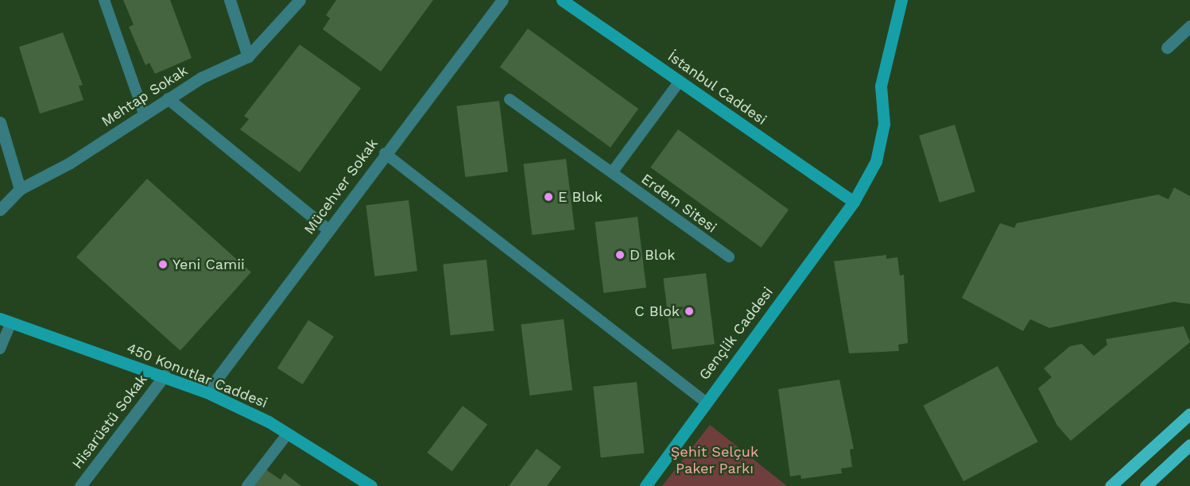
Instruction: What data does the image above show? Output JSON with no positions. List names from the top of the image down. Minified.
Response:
{"streets":{"street":["İstanbul Caddesi","Mehtap Sokak","Mücehver Sokak","Gençlik Caddesi","450 Konutlar Caddesi","Hisarüstü Sokak"],"lane":["Erdem Sitesi"]},"crossings":[["İstanbul Caddesi","Gençlik Caddesi"],["Mücehver Sokak","450 Konutlar Caddesi"],["450 Konutlar Caddesi","Hisarüstü Sokak"]],"parks":["Şehit Selçuk Paker Parkı"],"places":["E Blok","D Blok","Yeni Camii","C Blok"]}
